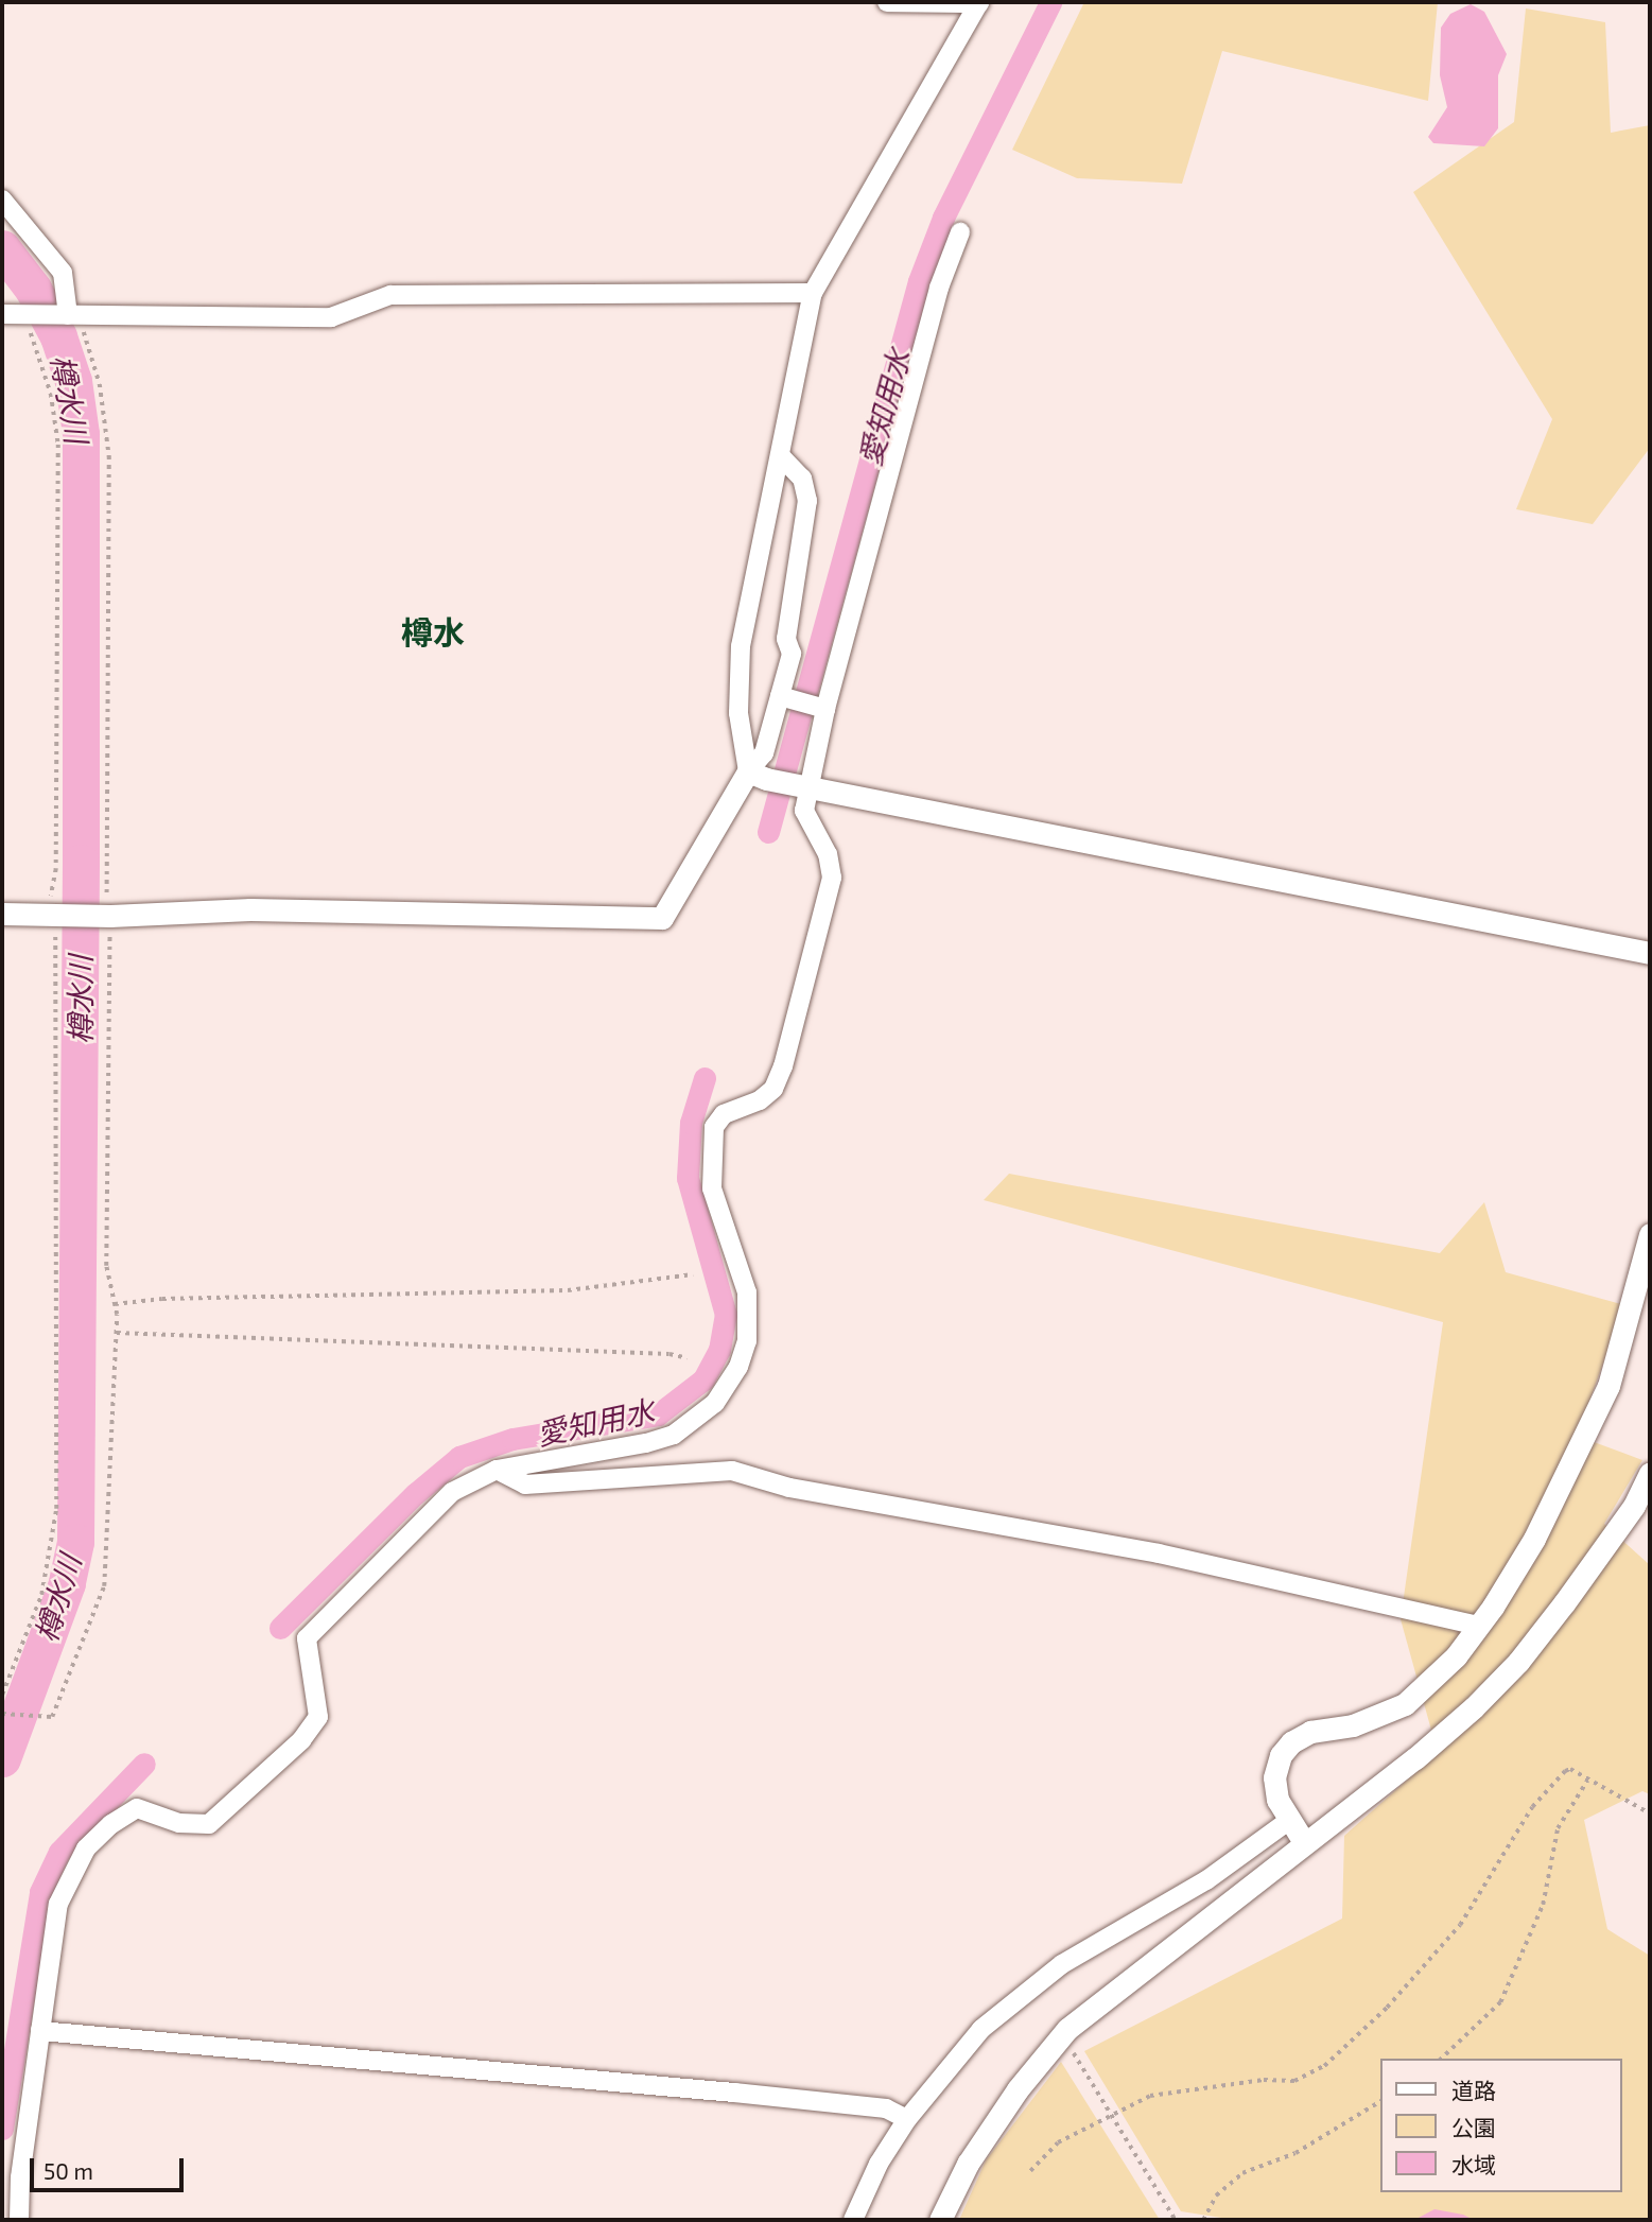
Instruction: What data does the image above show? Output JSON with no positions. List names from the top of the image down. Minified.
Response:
{"districts":["樽水"],"water":["樽水川","愛知用水"],"legend":["道路","公園","水域"],"scale_bar":"50 m"}
